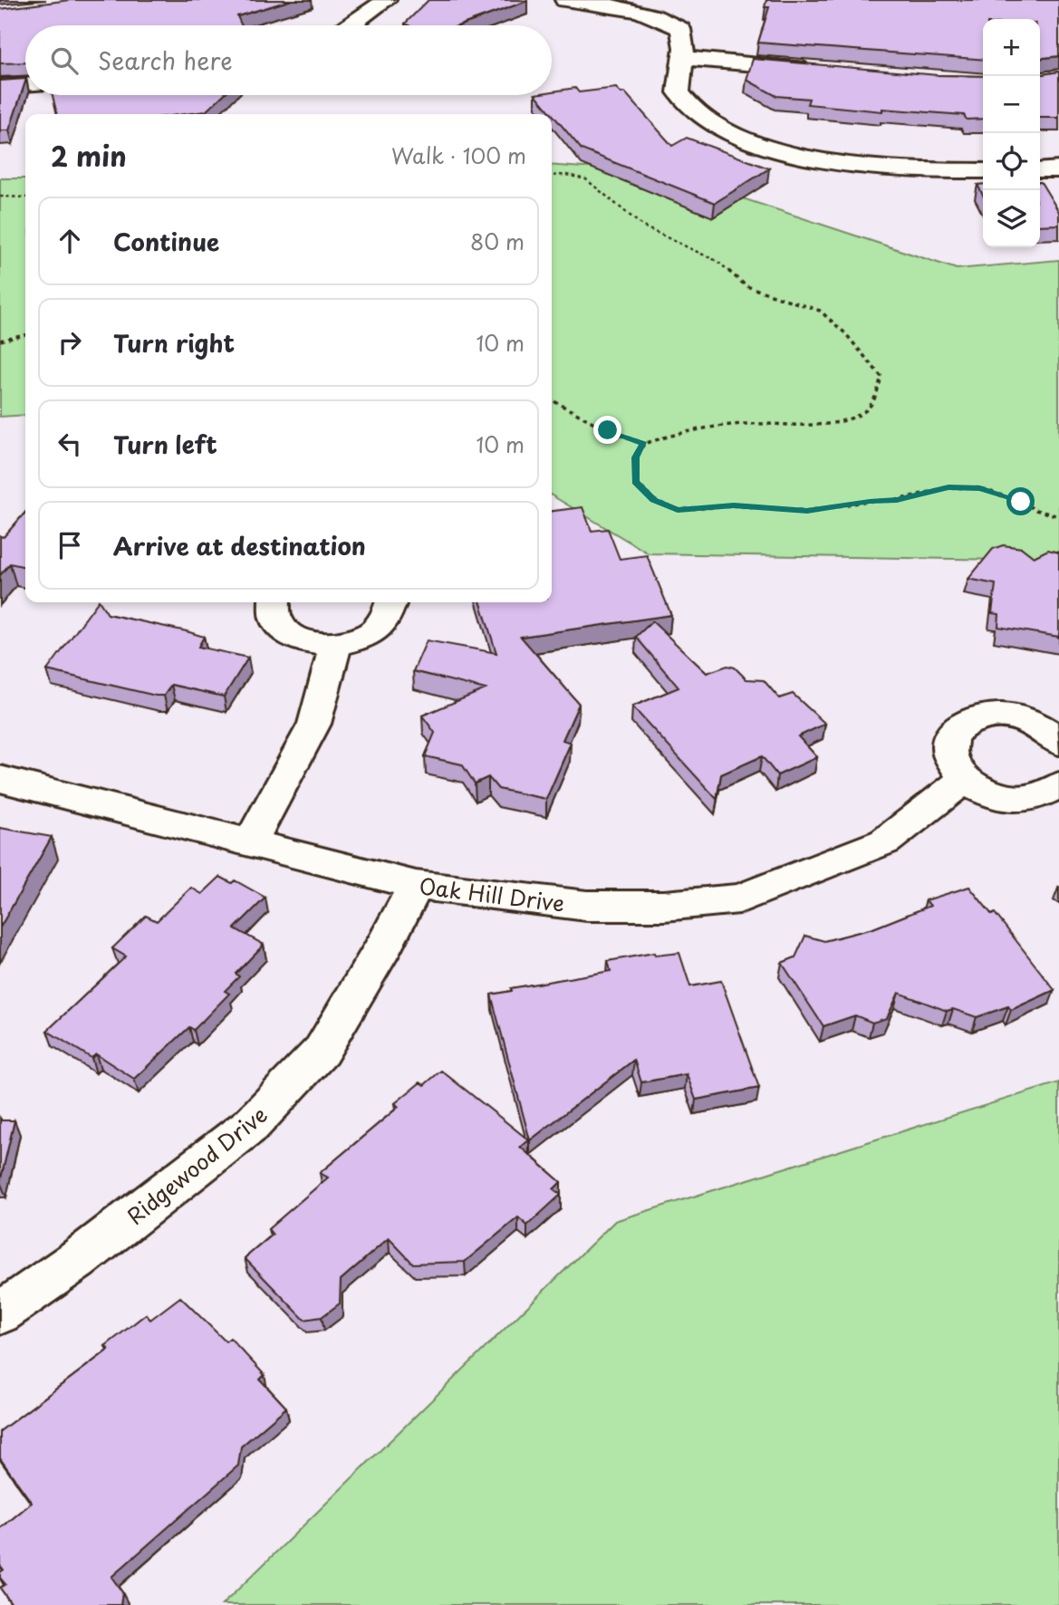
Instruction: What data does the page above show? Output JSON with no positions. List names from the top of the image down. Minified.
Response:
{"streets":{"street":["Oak Hill Drive","Ridgewood Drive"]},"crossings":[["Oak Hill Drive","Ridgewood Drive"]],"page":{"map_buttons":["+","−"],"search":"Search here","heading":["2 min","Walk · 100 m"],"list":[["Continue","80 m"],["Turn right","10 m"],["Turn left","10 m"],"Arrive at destination"]}}
